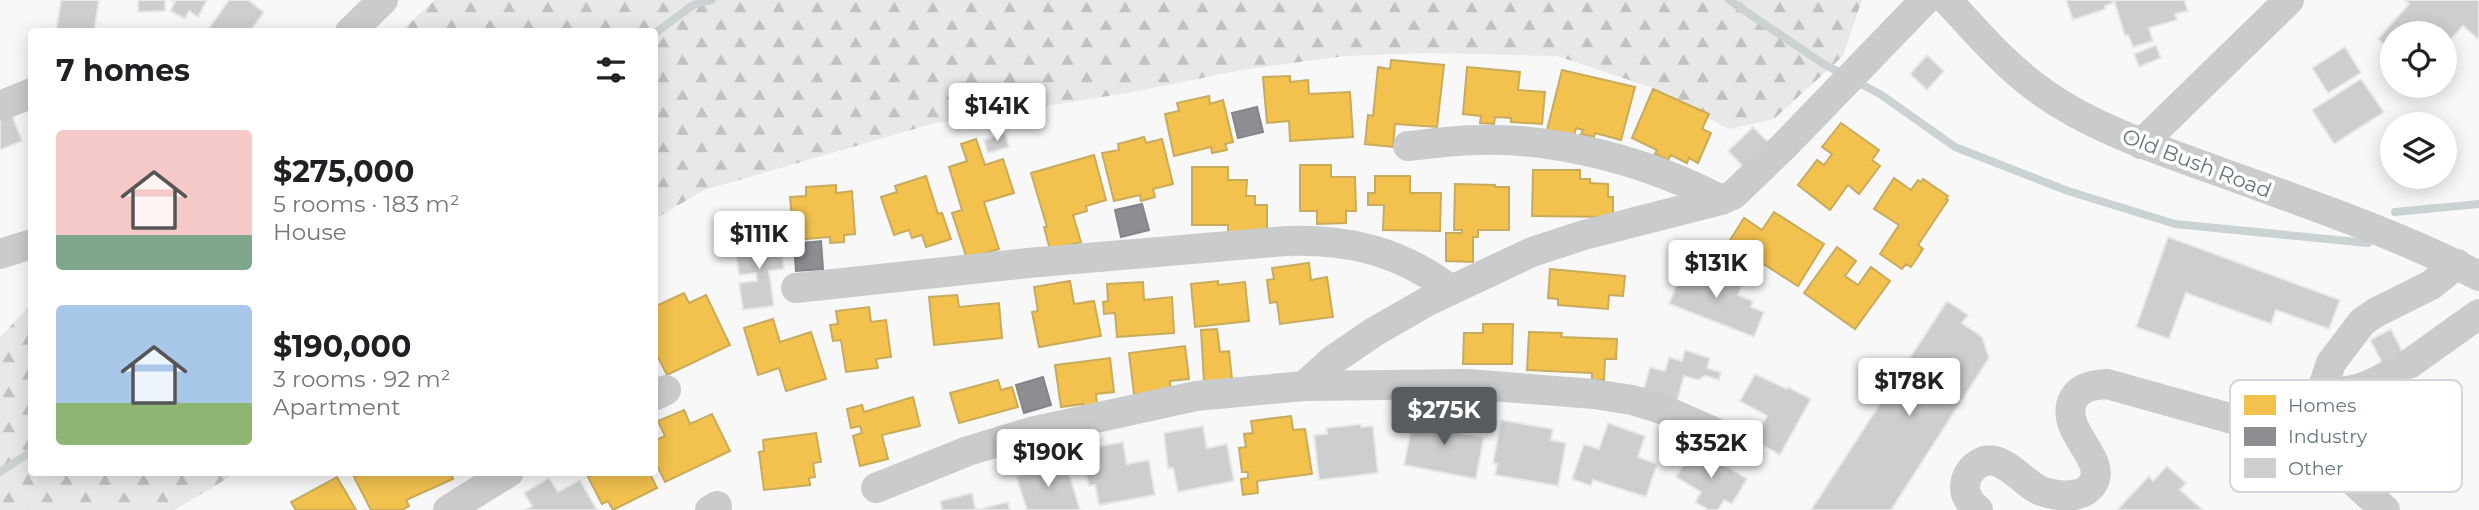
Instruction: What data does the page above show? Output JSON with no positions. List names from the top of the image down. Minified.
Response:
{"streets":{"street":["Old Bush Road"]},"legend":["Homes","Industry","Other"],"page":{"heading":"7 homes","price":["$141K","$111K","$131K","$178K","$275K","$352K","$190K"],"list":[{"name":"$275,000","note":"5 rooms · 183 m² · House"},{"name":"$190,000","note":"3 rooms · 92 m² · Apartment"}]}}
